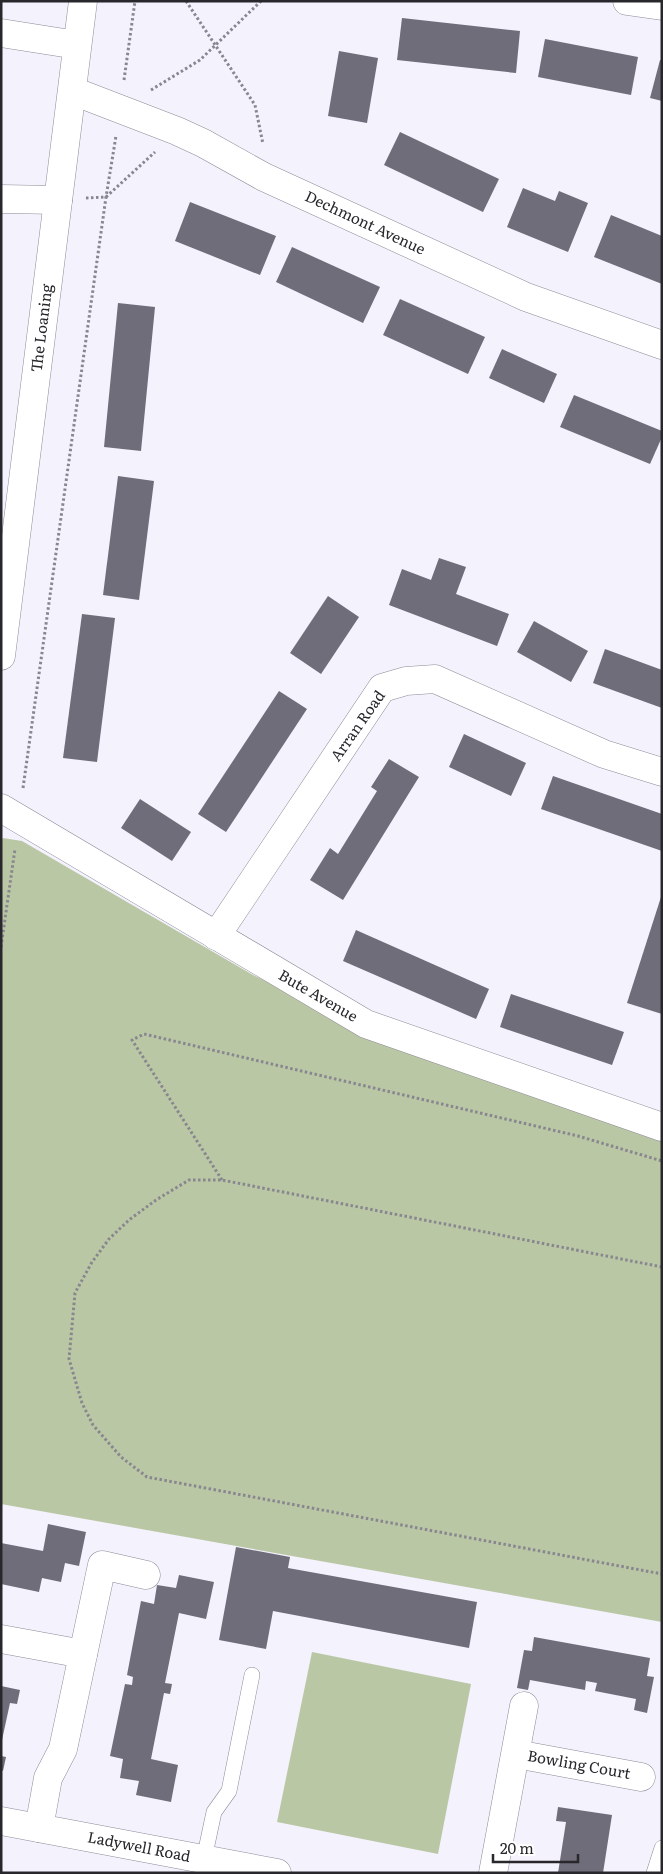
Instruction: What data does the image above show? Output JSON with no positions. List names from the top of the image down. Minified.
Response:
{"streets":{"street":["Dechmont Avenue","The Loaning","Arran Road","Bute Avenue","Bowling Court","Ladywell Road"]},"crossings":[["Dechmont Avenue","The Loaning"],["Arran Road","Bute Avenue"]],"scale_bar":"20 m"}
